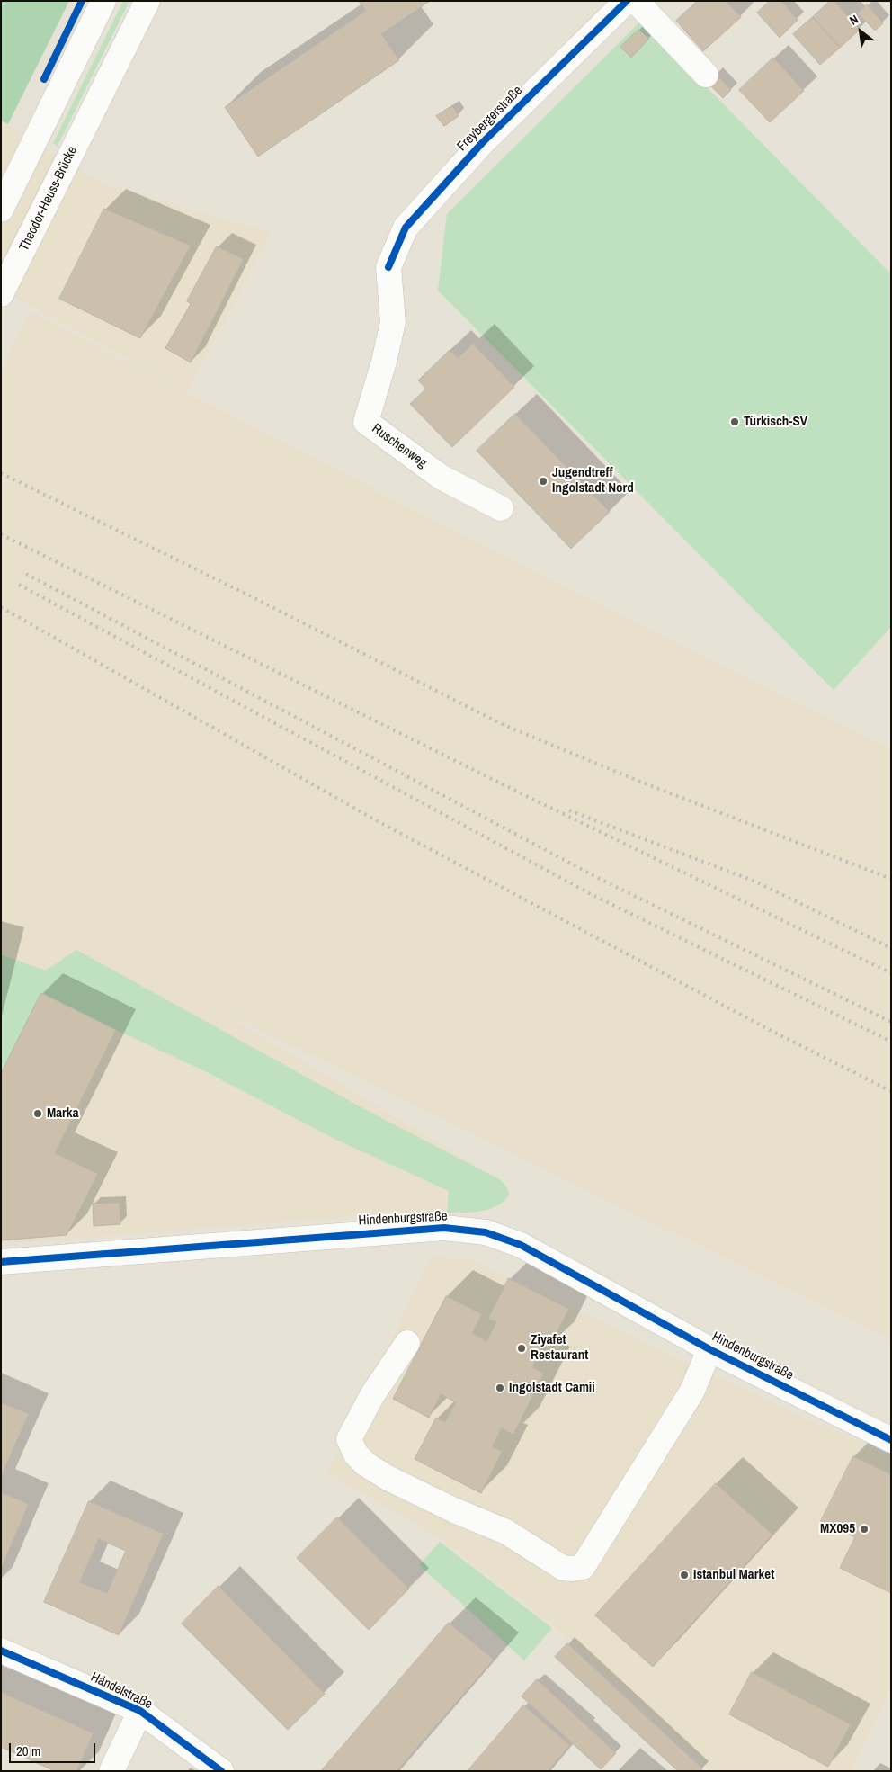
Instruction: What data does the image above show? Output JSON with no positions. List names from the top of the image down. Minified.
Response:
{"streets":{"street":["Freybergerstraße","Theodor-Heuss-Brücke","Ruschenweg","Hindenburgstraße","Händelstraße"]},"crossings":[["Freybergerstraße","Ruschenweg"]],"places":["Türkisch-SV","Jugendtreff Ingolstadt Nord","Marka","Ziyafet Restaurant","Ingolstadt Camii","MX095","Istanbul Market"],"scale_bar":"20 m","north":"top left"}
